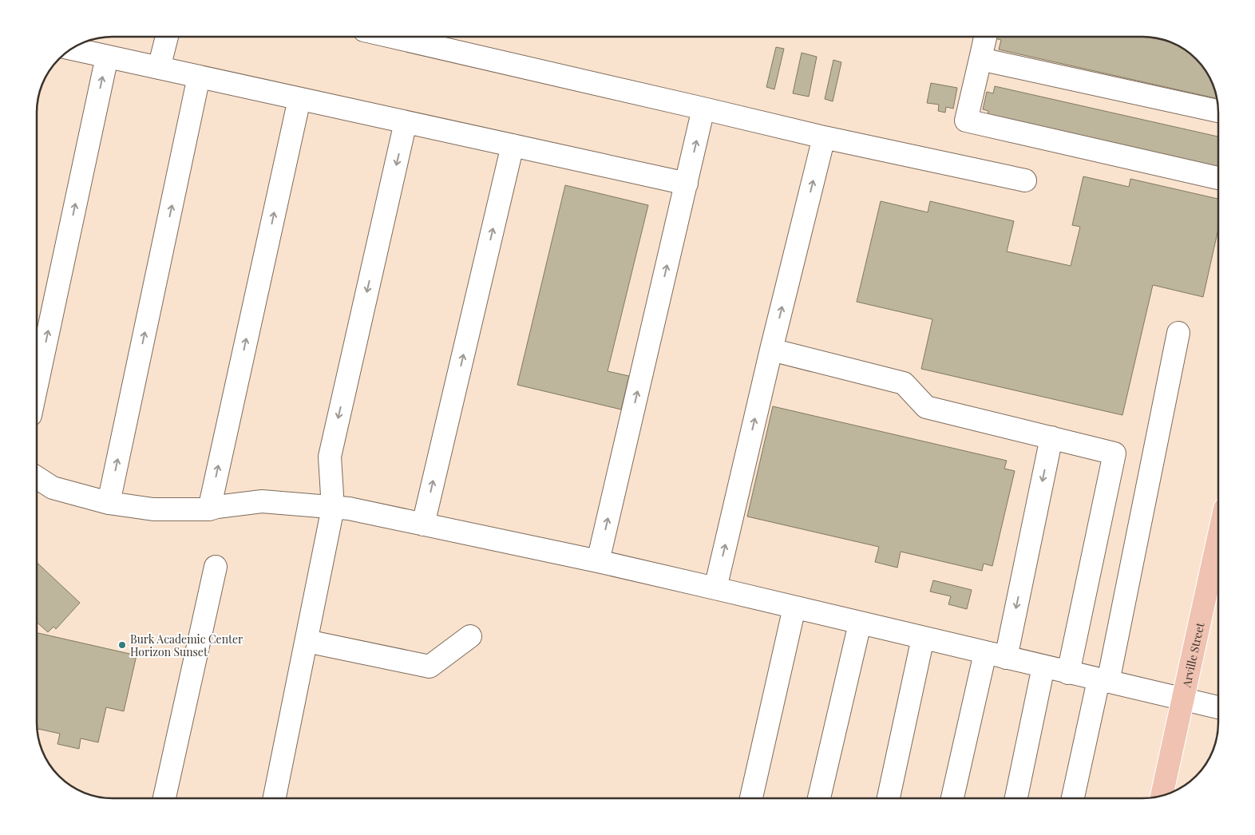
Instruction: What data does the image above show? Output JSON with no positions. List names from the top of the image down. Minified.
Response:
{"streets":{"main road":["Arville Street"]},"places":["Burk Academic Center Horizon Sunset"]}
